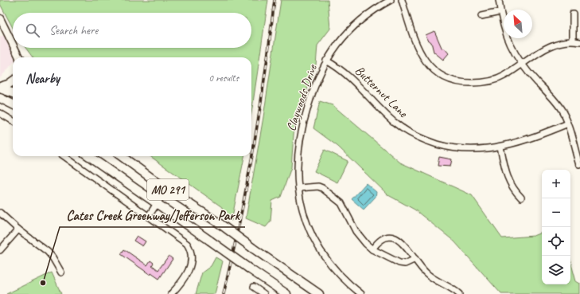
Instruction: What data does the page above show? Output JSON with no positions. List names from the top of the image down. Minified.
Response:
{"streets":{"highway":["MO 291"],"street":["Butternut Lane","Claywoods Drive"]},"crossings":[["Butternut Lane","Claywoods Drive"]],"places":["Cates Creek Greenway/Jefferson Park"],"north":"top left","page":{"search":"Search here","heading":["Nearby","0 results"],"map_buttons":["+","−"]}}
